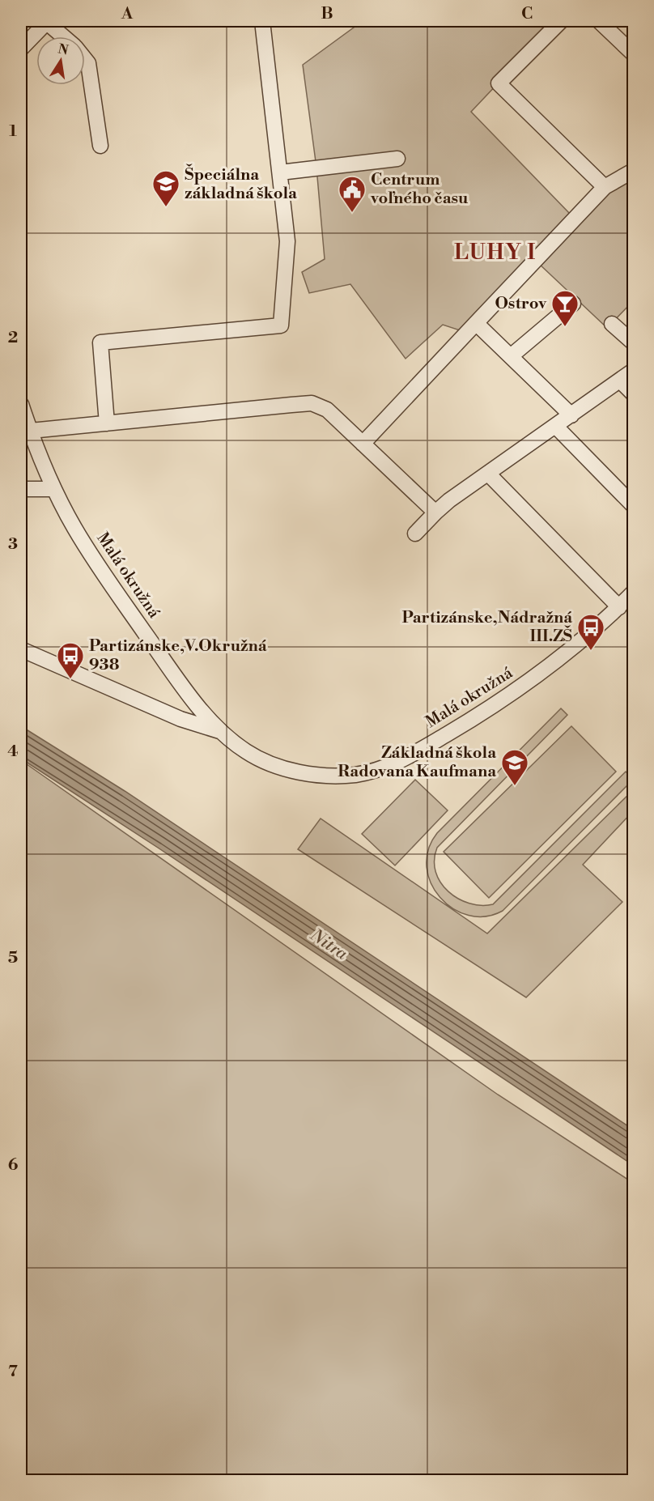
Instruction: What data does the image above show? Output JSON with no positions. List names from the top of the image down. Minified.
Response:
{"streets":{"street":["Malá okružná"]},"districts":["LUHY I"],"water":["Nitra"],"places":{"school or university":["Špeciálna základná škola","Základná škola Radovana Kaufmana"],"public building":["Centrum voľného času"],"bar":["Ostrov"],"bus stop":["Partizánske,Nádražná III.ZŠ","Partizánske,V.Okružná 938"]},"north":"top","grid":{"columns":["A","B","C"],"rows":["1","2","3","4","5","6","7"]}}
